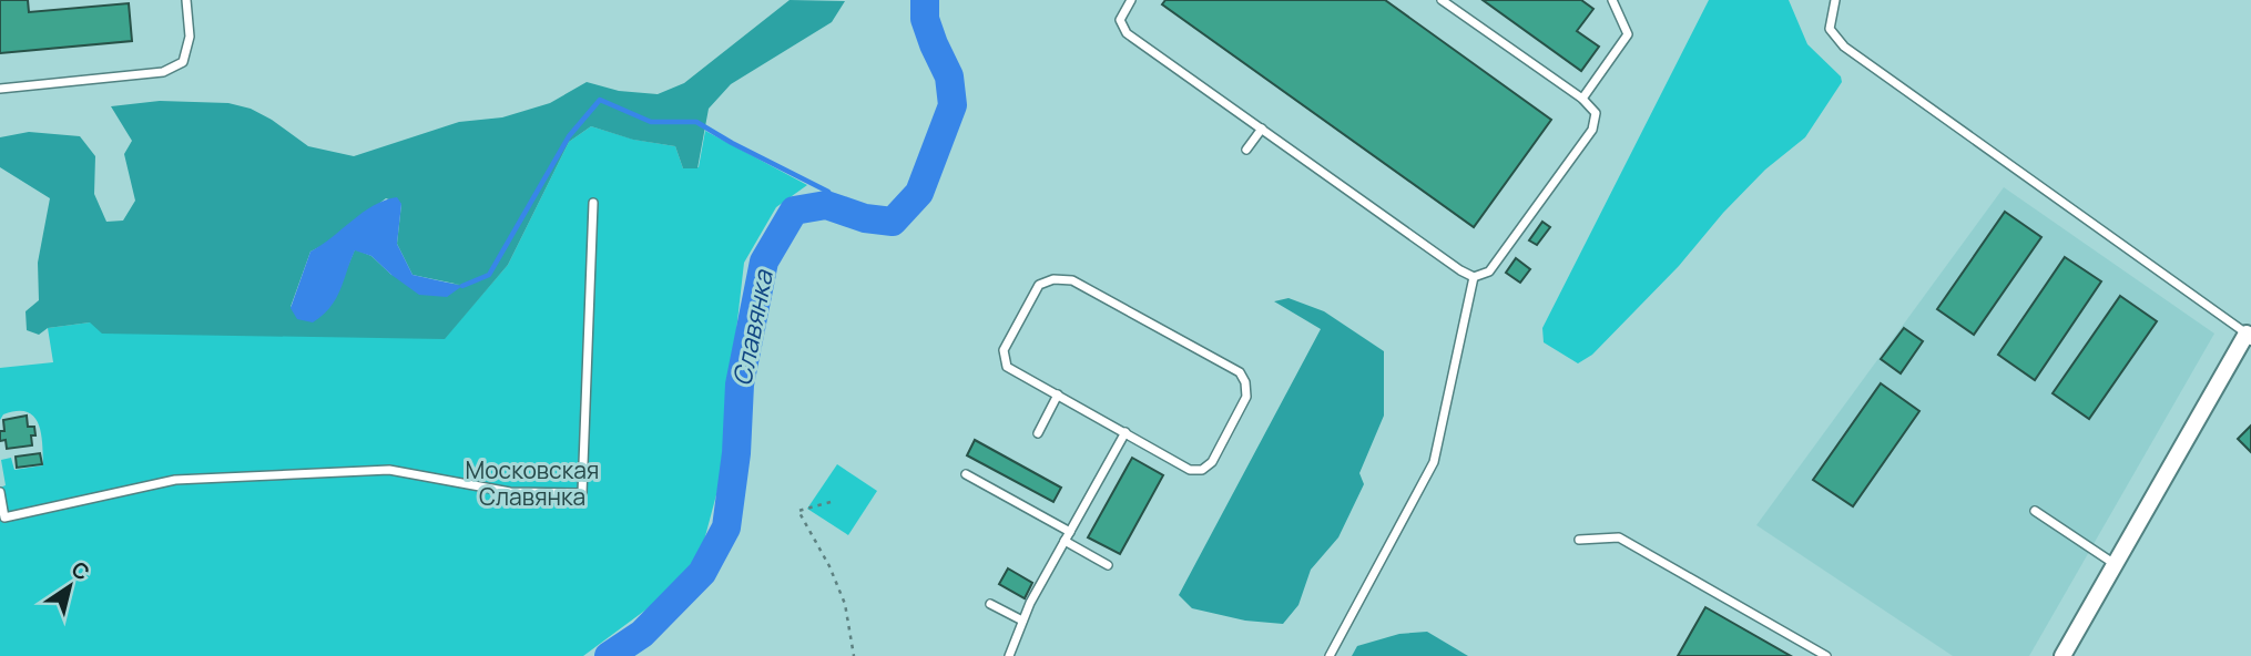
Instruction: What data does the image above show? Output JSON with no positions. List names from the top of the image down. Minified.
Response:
{"water":["Славянка"],"parks":["Московская Славянка"],"north":"top right"}
